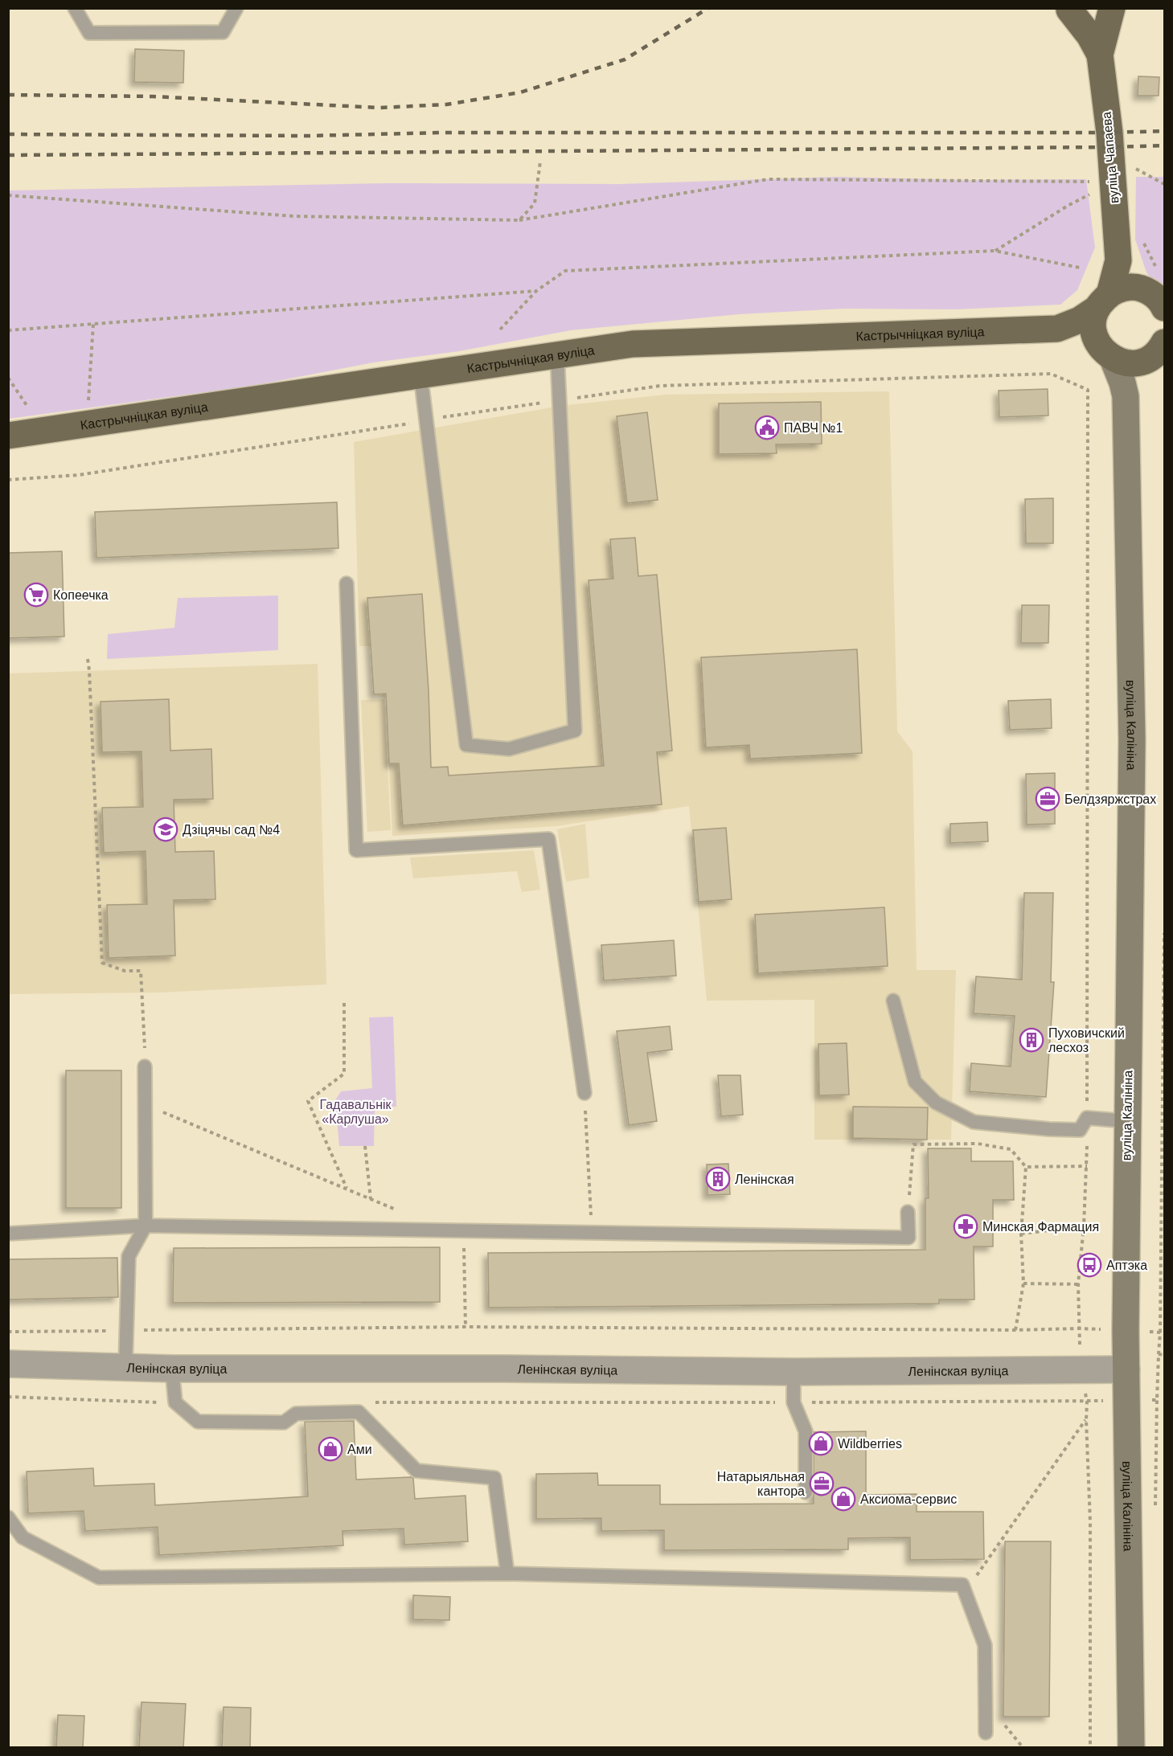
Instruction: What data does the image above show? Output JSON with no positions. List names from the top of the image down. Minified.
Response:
{"streets":{"main road":["вуліца Чапаева","Кастрычніцкая вуліца","вуліца Калініна"],"street":["Ленінская вуліца"]},"crossings":[["вуліца Чапаева","Кастрычніцкая вуліца"],["вуліца Чапаева","вуліца Калініна"],["Кастрычніцкая вуліца","вуліца Калініна"],["вуліца Калініна","Ленінская вуліца"]],"parks":["Гадавальнік «Карлуша»"],"places":{"public building":["ПАВЧ №1"],"supermarket":["Копеечка"],"office":["Белдзяржстрах","Натарыяльная кантора"],"school or university":["Дзіцячы сад №4"],"building":["Пуховичский лесхоз","Ленінская"],"pharmacy":["Минская Фармация"],"bus stop":["Аптэка"],"shop":["Wildberries","Ами","Аксиома-сервис"]}}
